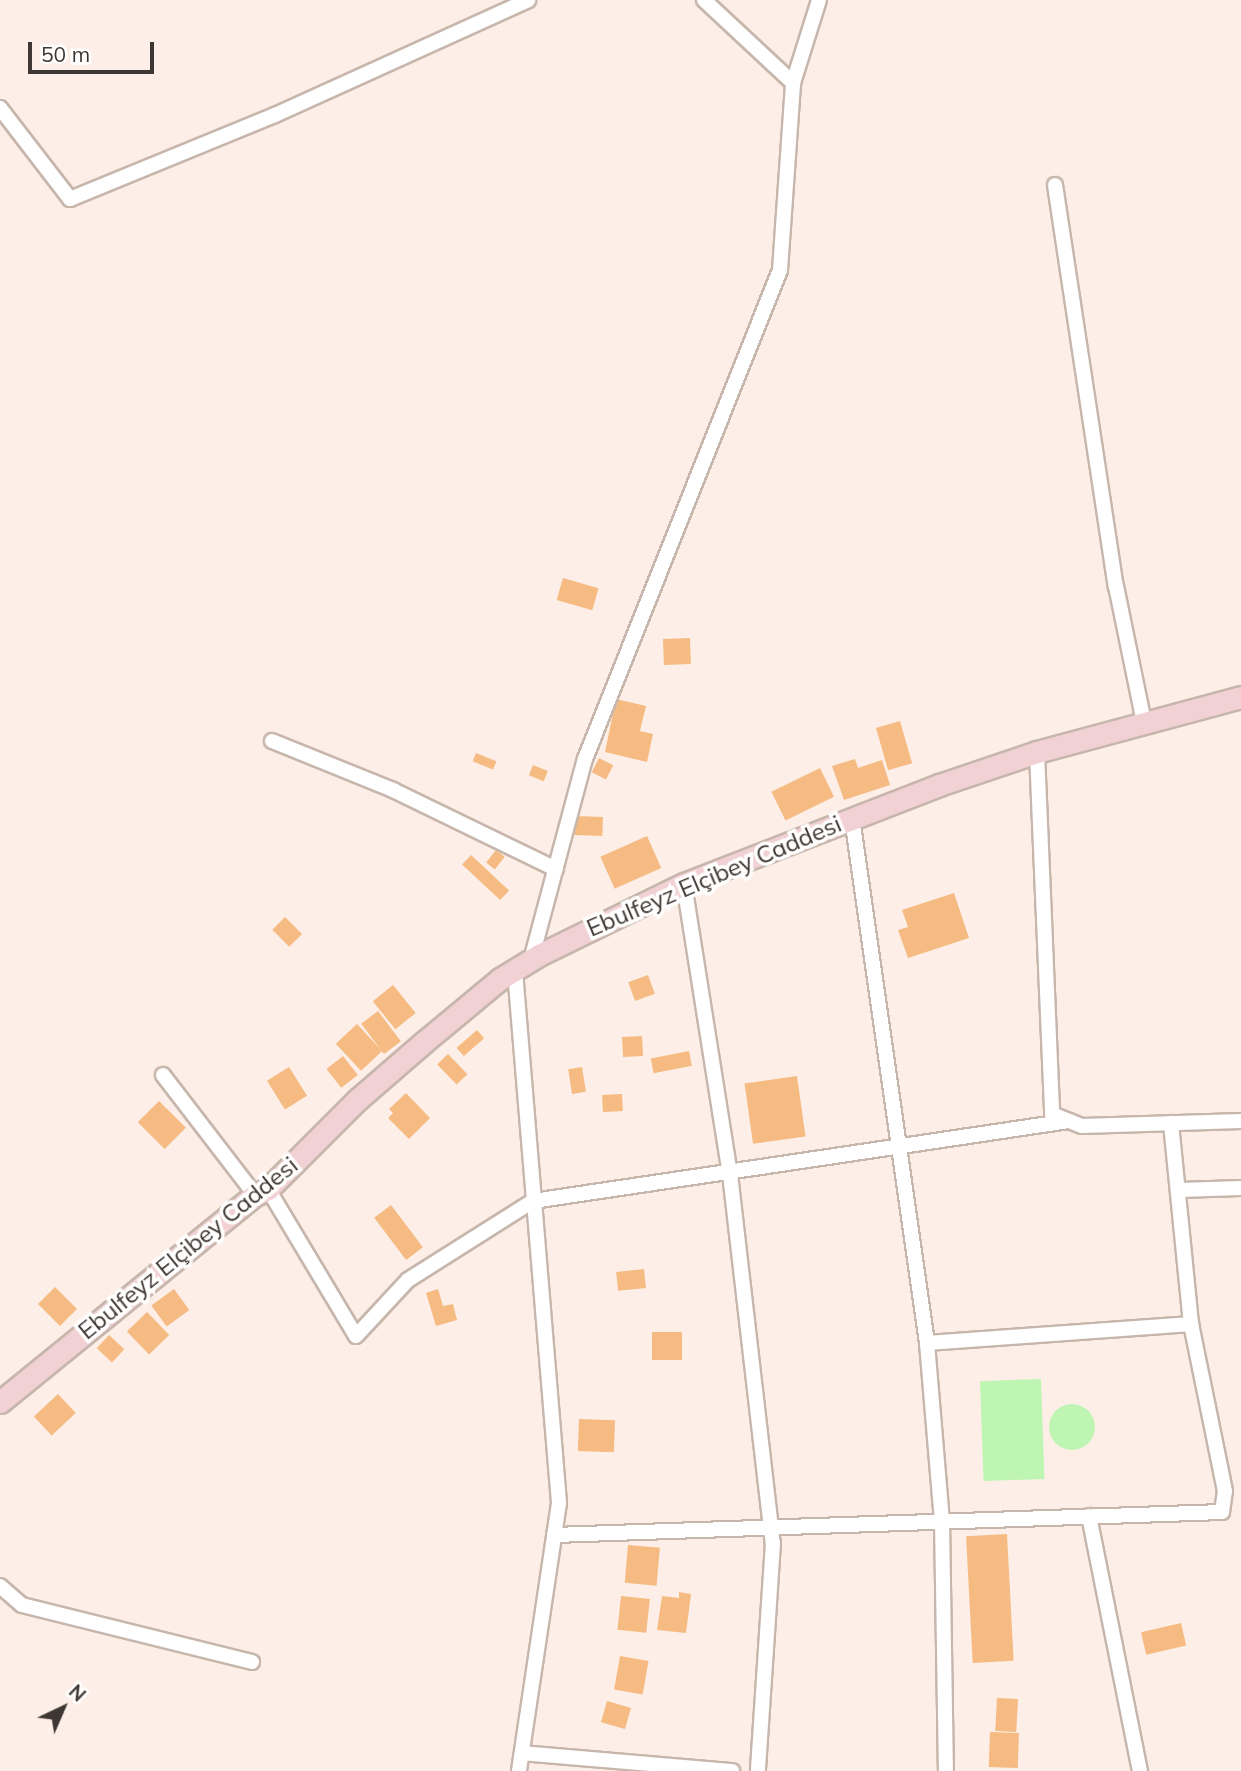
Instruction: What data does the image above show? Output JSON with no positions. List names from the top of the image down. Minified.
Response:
{"streets":{"street":["Ebulfeyz Elçibey Caddesi"]},"scale_bar":"50 m","north":"top right"}
